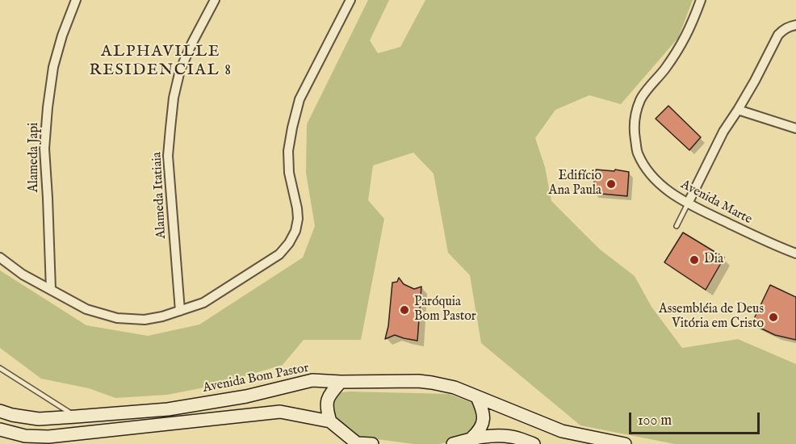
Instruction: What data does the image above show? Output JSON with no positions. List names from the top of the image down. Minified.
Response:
{"streets":{"street":["Alameda Japi","Alameda Itatiaia","Avenida Marte","Avenida Bom Pastor"]},"districts":["ALPHAVILLE RESIDENCIAL 8"],"places":["Edifício Ana Paula","Dia","Paróquia Bom Pastor","Assembléia de Deus Vitória em Cristo"],"scale_bar":"100 m"}
